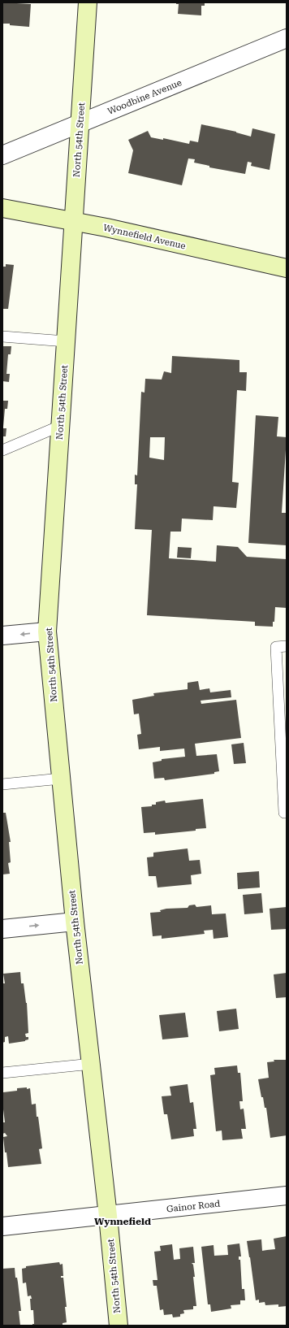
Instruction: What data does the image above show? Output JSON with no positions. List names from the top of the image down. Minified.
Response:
{"streets":{"street":["Woodbine Avenue","North 54th Street","Wynnefield Avenue","Gainor Road"]},"crossings":[["Woodbine Avenue","North 54th Street"],["North 54th Street","Wynnefield Avenue"],["North 54th Street","Gainor Road"]],"districts":["Wynnefield"]}
